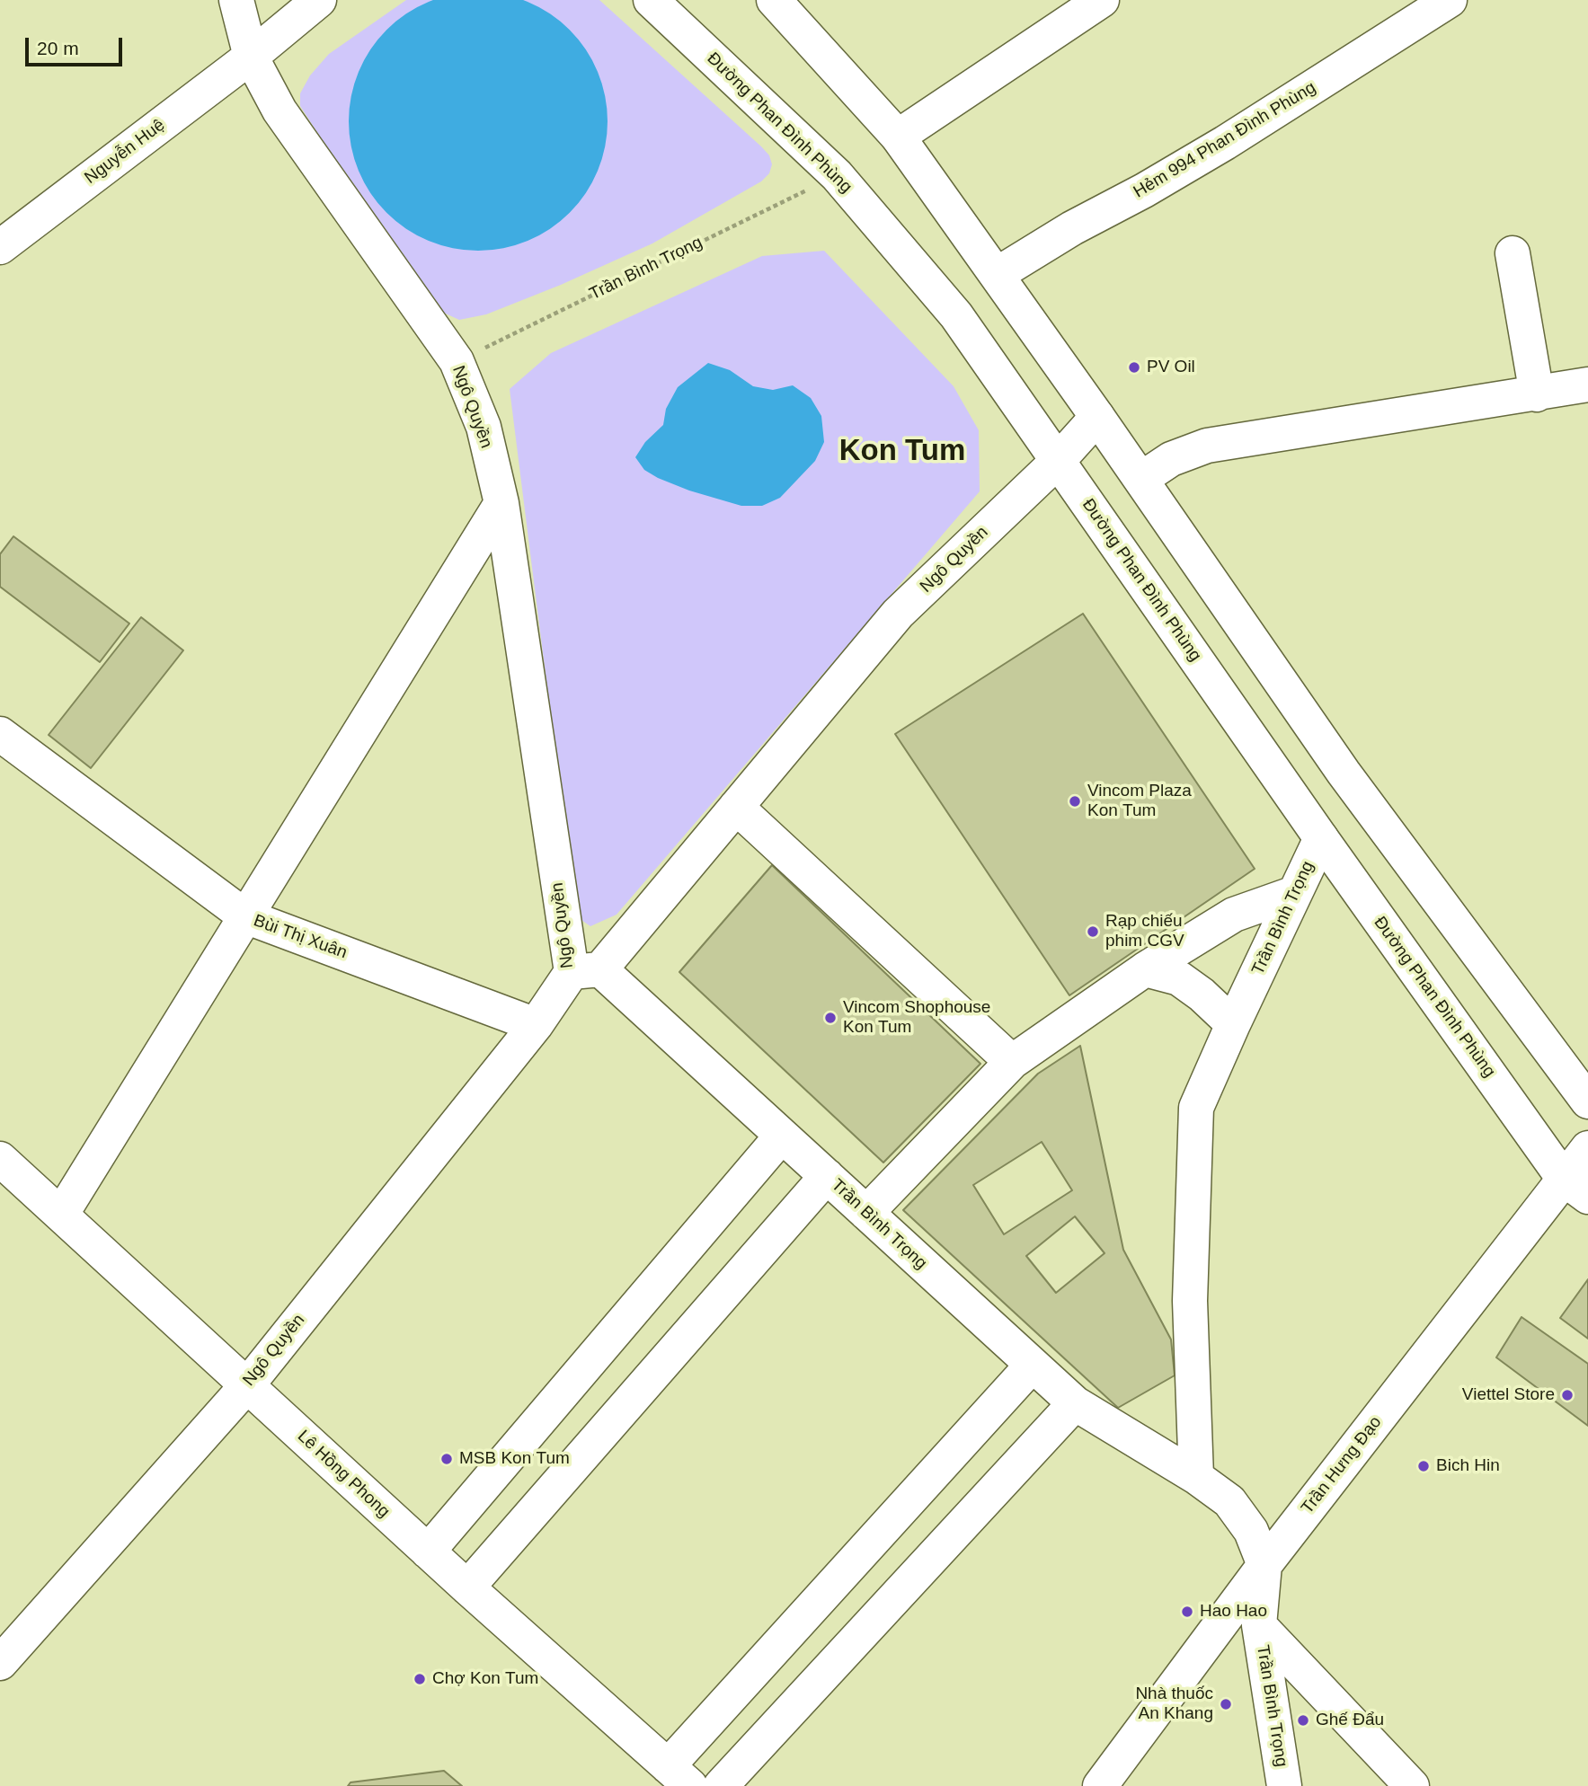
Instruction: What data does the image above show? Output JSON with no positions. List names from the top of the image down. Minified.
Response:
{"streets":{"street":["Đường Phan Đình Phùng","Hẻm 994 Phan Đình Phùng","Nguyễn Huệ","Trần Bình Trọng","Ngô Quyền","Bùi Thị Xuân","Trần Hưng Đạo","Lê Hồng Phong"]},"crossings":[["Đường Phan Đình Phùng","Trần Bình Trọng"],["Đường Phan Đình Phùng","Ngô Quyền"],["Đường Phan Đình Phùng","Trần Hưng Đạo"],["Nguyễn Huệ","Ngô Quyền"],["Trần Bình Trọng","Ngô Quyền"],["Trần Bình Trọng","Trần Hưng Đạo"],["Ngô Quyền","Bùi Thị Xuân"],["Ngô Quyền","Lê Hồng Phong"]],"districts":["Kon Tum"],"places":["PV Oil","Vincom Plaza Kon Tum","Rạp chiếu phim CGV","Vincom Shophouse Kon Tum","Viettel Store","MSB Kon Tum","Bich Hin","Hao Hao","Chợ Kon Tum","Nhà thuốc An Khang","Ghế Đẩu"],"scale_bar":"20 m"}
